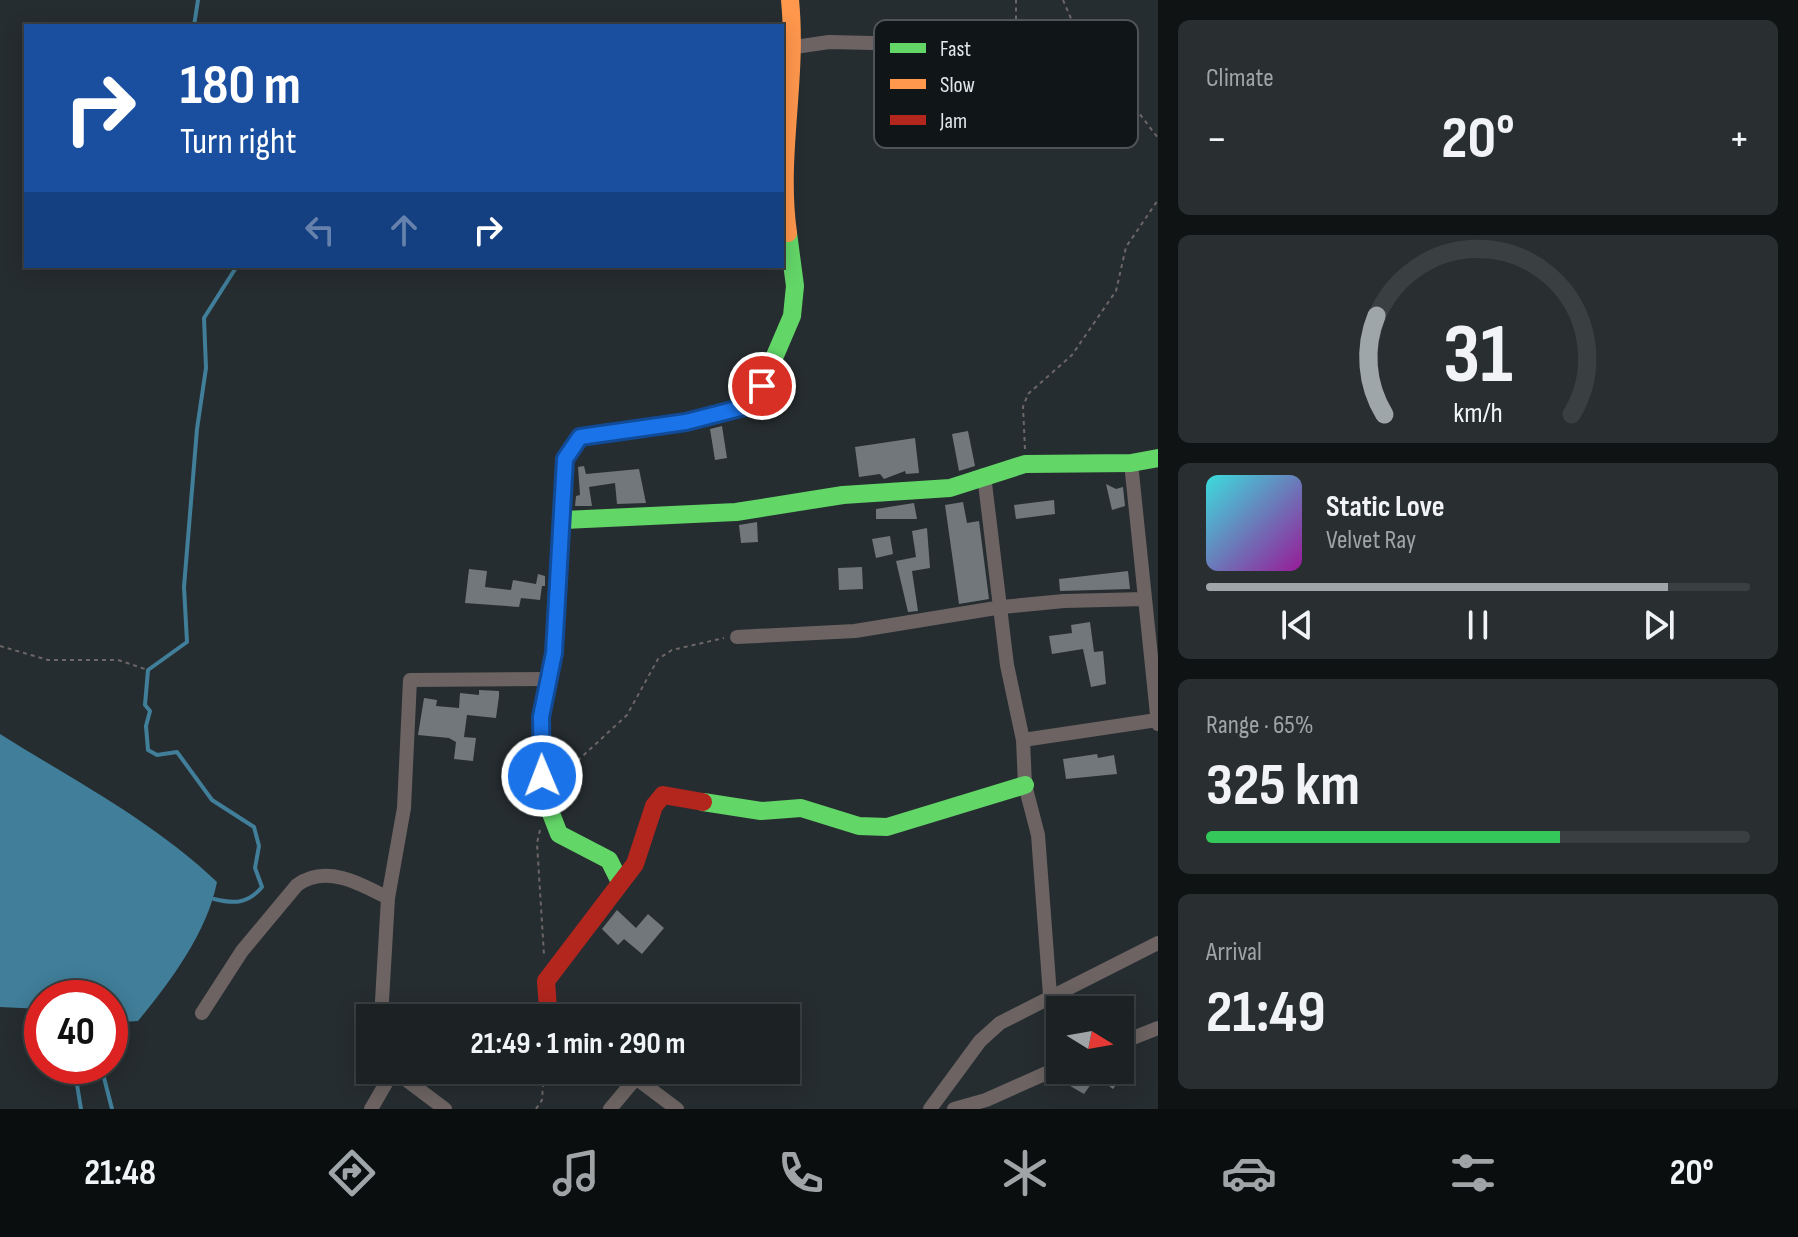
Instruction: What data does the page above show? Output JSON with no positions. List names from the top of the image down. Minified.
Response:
{"legend":["Fast","Slow","Jam"],"north":"right","page":{"tile":["Climate",["Range · 65%","325 km"],["Arrival","21:49"]],"turn":["180 m","Turn right"],"heat":["−","20°","+"],"song":["Static Love","Velvet Ray"],"limit":"40","trip":"21:49 · 1 min · 290 m","tabs":["21:48","20°"],"gauge":["31","km/h"]}}
